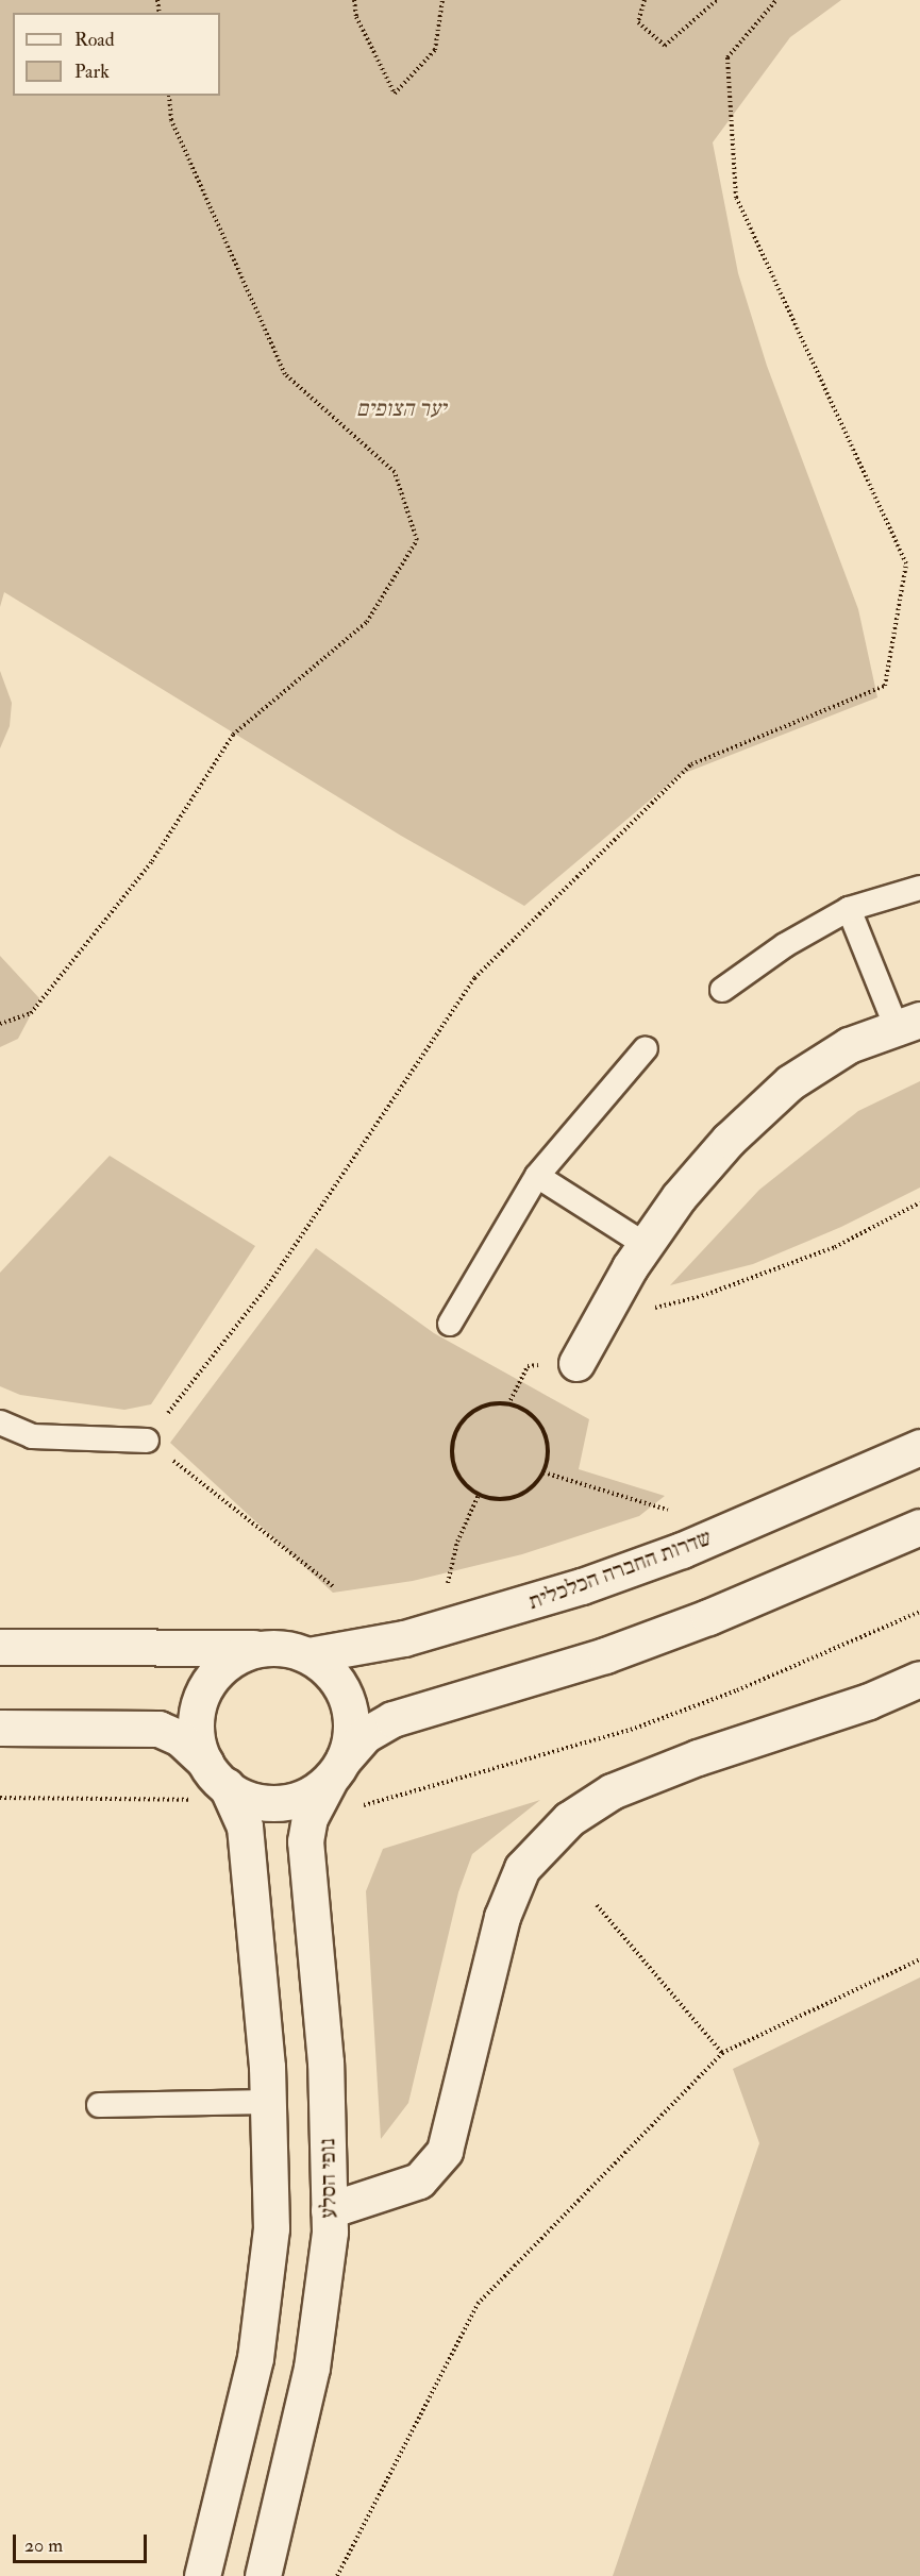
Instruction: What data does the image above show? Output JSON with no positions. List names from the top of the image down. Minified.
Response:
{"streets":{"street":["שדרות החברה הכלכלית","נופי הסלע"]},"crossings":[["שדרות החברה הכלכלית","נופי הסלע"]],"parks":["יער הצופים"],"legend":["Road","Park"],"scale_bar":"20 m"}
